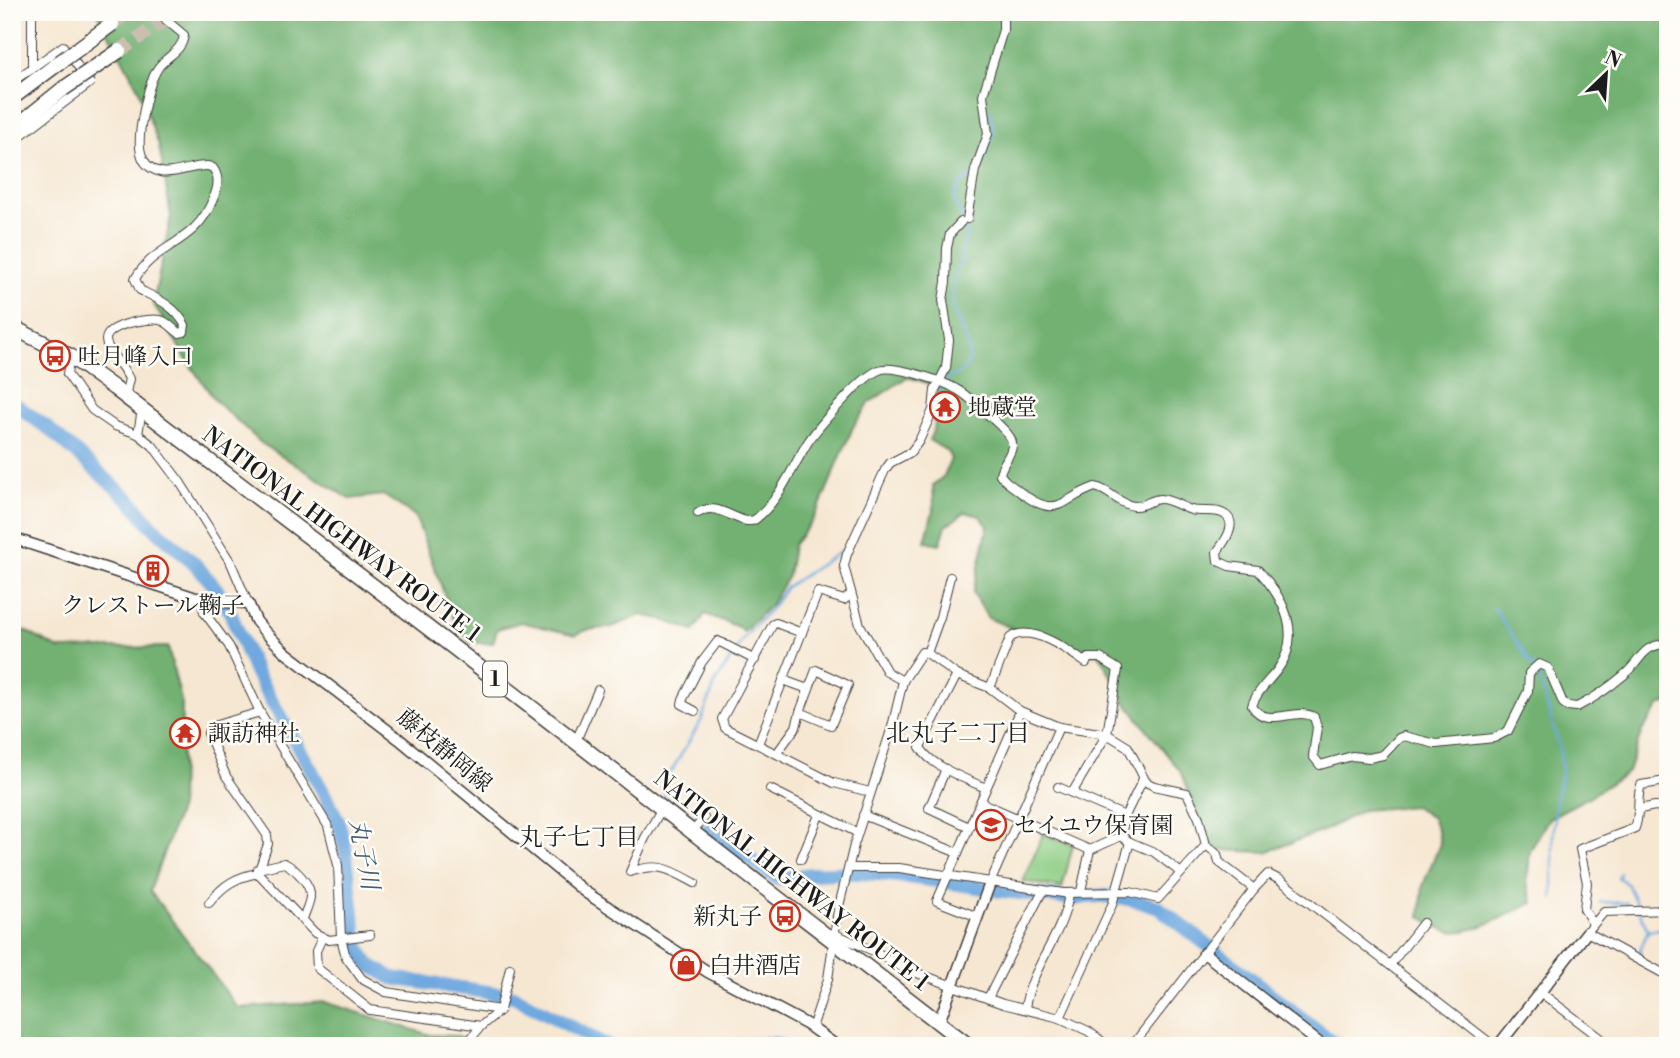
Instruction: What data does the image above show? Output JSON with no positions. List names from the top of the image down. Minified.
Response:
{"streets":{"highway":["NATIONAL HIGHWAY ROUTE 1","1"],"main road":["藤枝静岡線"]},"districts":["北丸子二丁目","丸子七丁目"],"water":["丸子川"],"places":{"bus stop":["吐月峰入口","新丸子"],"temple":["地蔵堂","諏訪神社"],"building":["クレストール鞠子"],"school or university":["セイユウ保育園"],"shop":["白井酒店"]},"north":"top right"}
